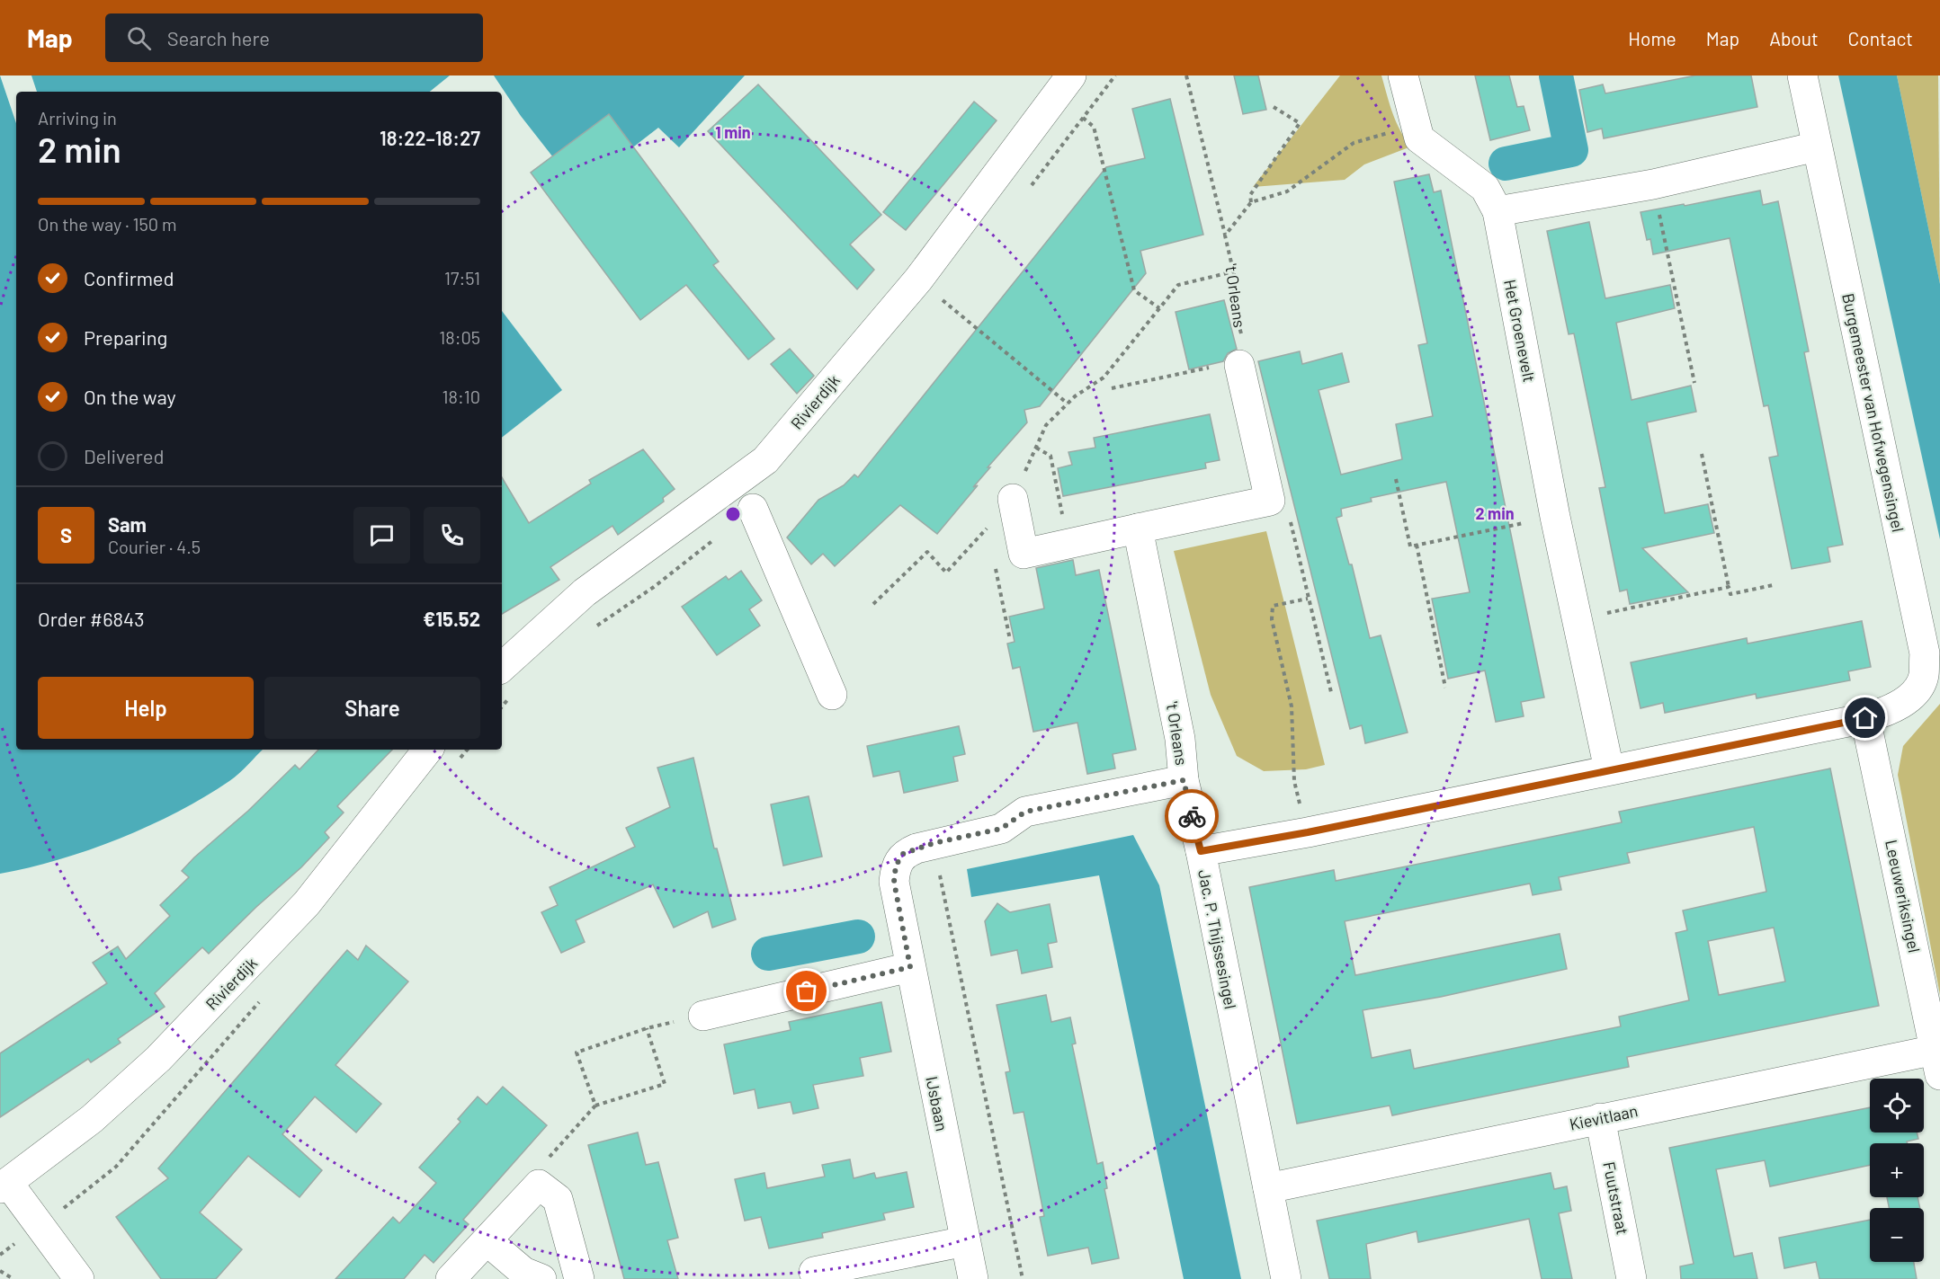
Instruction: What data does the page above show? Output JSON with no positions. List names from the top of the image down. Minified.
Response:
{"streets":{"street":["'t Orleans","Het Groenevelt","Rivierdijk","Burgemeester van Hofwegensingel","Leeuweriksingel","Jac. P. Thijssesingel","IJsbaan","Kievitlaan","Fuutstraat"]},"crossings":[["'t Orleans","IJsbaan"],["Het Groenevelt","Jac. P. Thijssesingel"],["Burgemeester van Hofwegensingel","Leeuweriksingel"],["Burgemeester van Hofwegensingel","Jac. P. Thijssesingel"],["Leeuweriksingel","Jac. P. Thijssesingel"],["Leeuweriksingel","Kievitlaan"],["Jac. P. Thijssesingel","Kievitlaan"],["Kievitlaan","Fuutstraat"]],"page":{"header":"Map","search":"Search here","nav":["Home","Map","About","Contact"],"heading":["2 min","Arriving in","18:22–18:27"],"panel":["Sam","Courier · 4.5","Order #6843","€15.52"],"bar":"On the way · 150 m","list":[["Confirmed","17:51"],["Preparing","18:05"],["On the way","18:10"],"Delivered"],"round":"S","buttons":["Help","Share"],"map_buttons":["+","−"]},"rings":["1 min","2 min"]}
